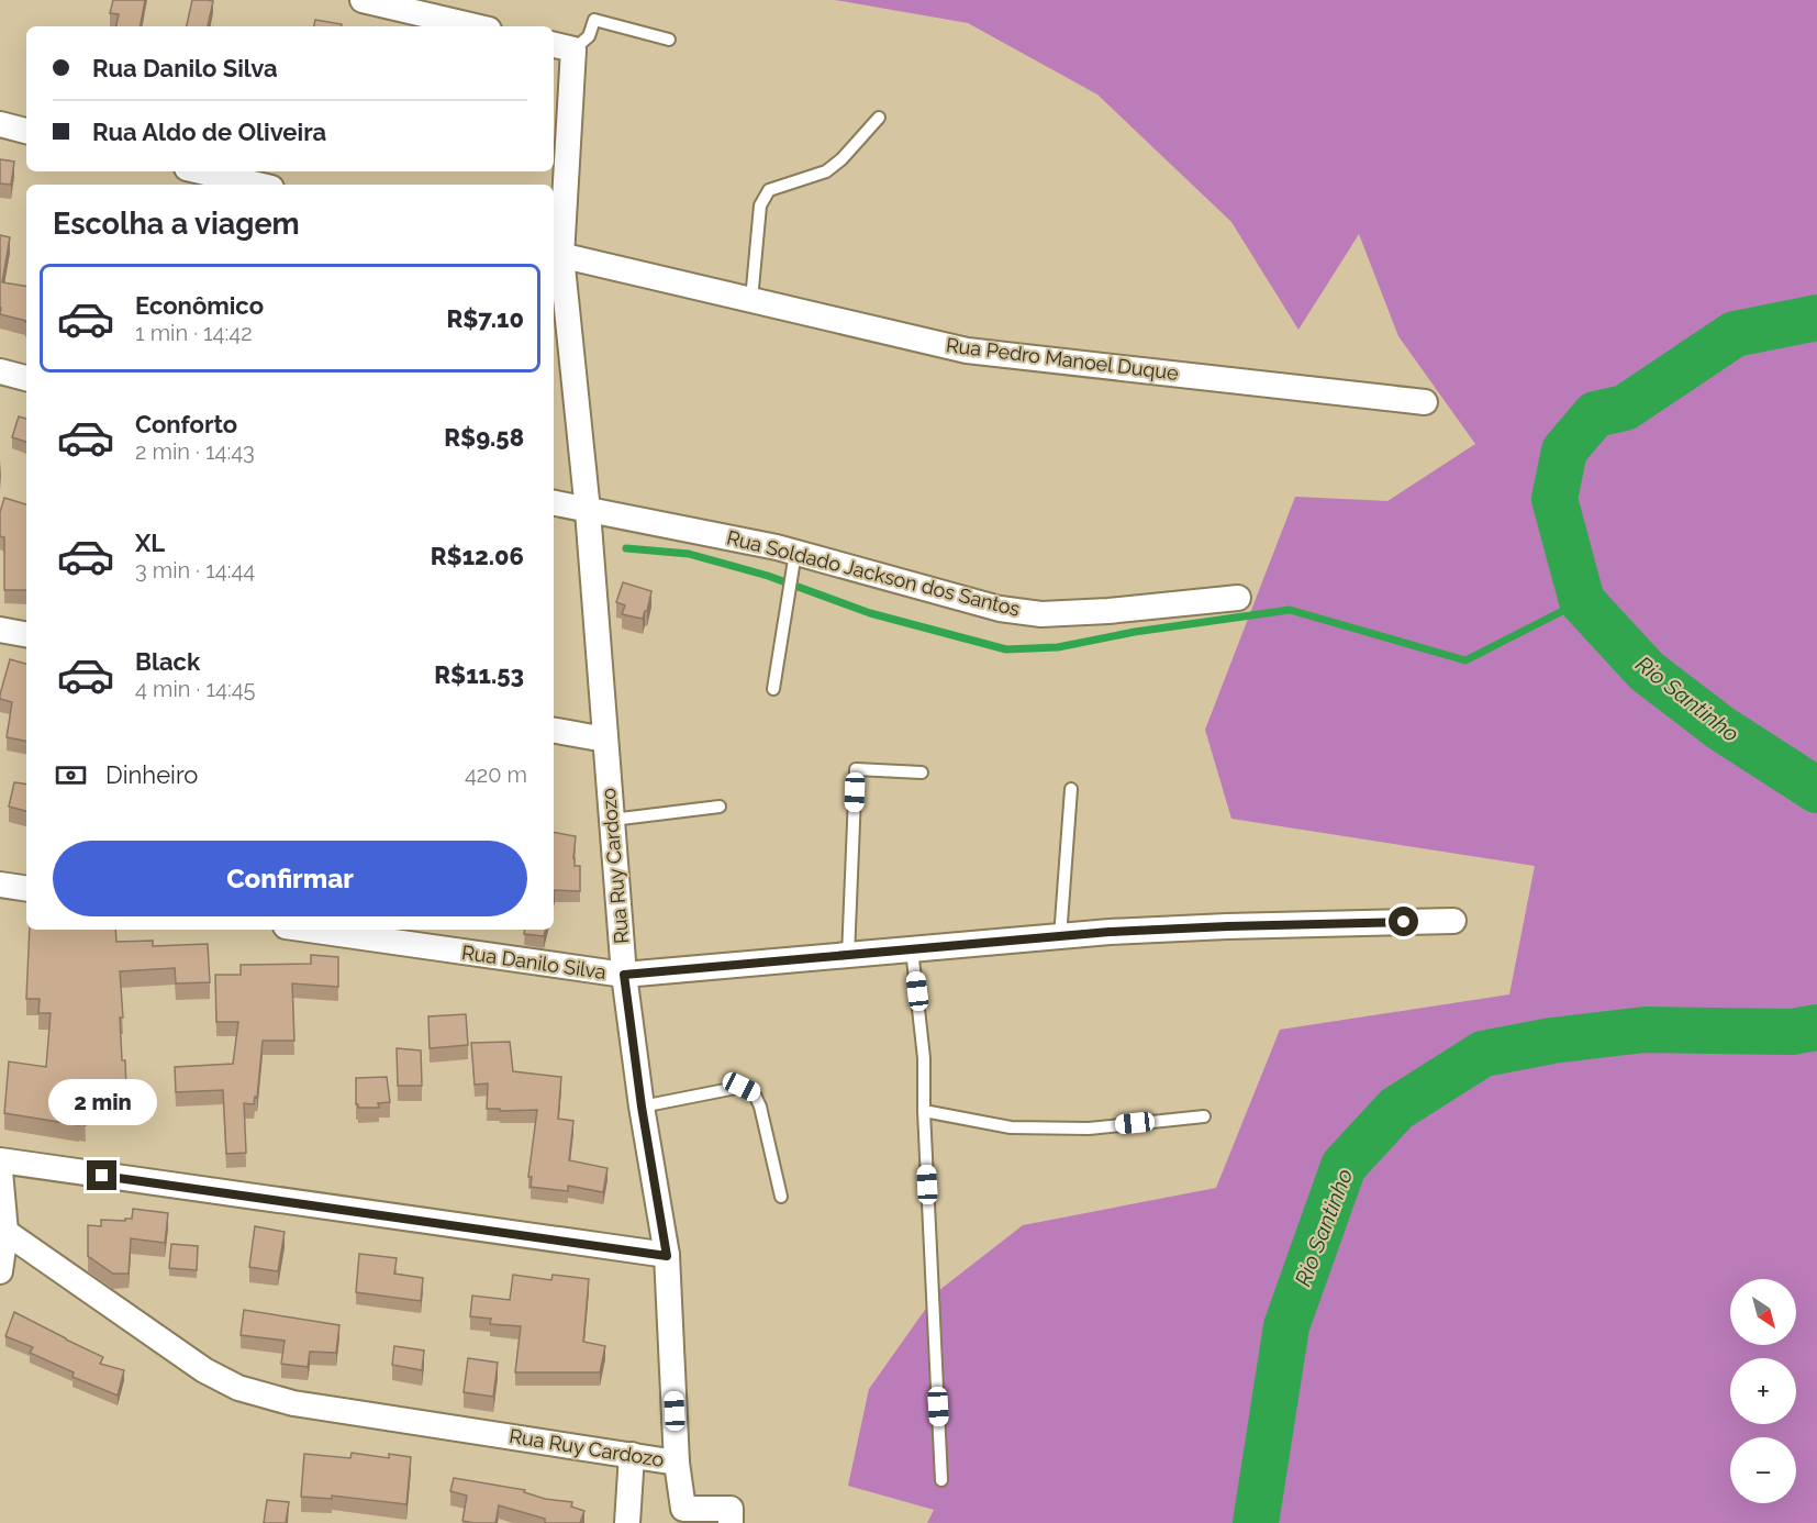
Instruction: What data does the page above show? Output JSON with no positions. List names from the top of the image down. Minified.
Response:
{"streets":{"street":["Rua Pedro Manoel Duque","Rua Soldado Jackson dos Santos","Rua Ruy Cardozo","Rua Danilo Silva"]},"crossings":[["Rua Pedro Manoel Duque","Rua Ruy Cardozo"],["Rua Soldado Jackson dos Santos","Rua Ruy Cardozo"],["Rua Ruy Cardozo","Rua Danilo Silva"]],"water":["Rio Santinho"],"north":"bottom right","page":{"banner":["Rua Danilo Silva","Rua Aldo de Oliveira"],"heading":"Escolha a viagem","list":[{"name":"Econômico","note":"1 min · 14:42","value":"R$7.10"},{"name":"Conforto","note":"2 min · 14:43","value":"R$9.58"},{"name":"XL","note":"3 min · 14:44","value":"R$12.06"},{"name":"Black","note":"4 min · 14:45","value":"R$11.53"}],"pay":["Dinheiro","420 m"],"buttons":"Confirmar","bubble":"2 min","map_buttons":["+","−"]}}
